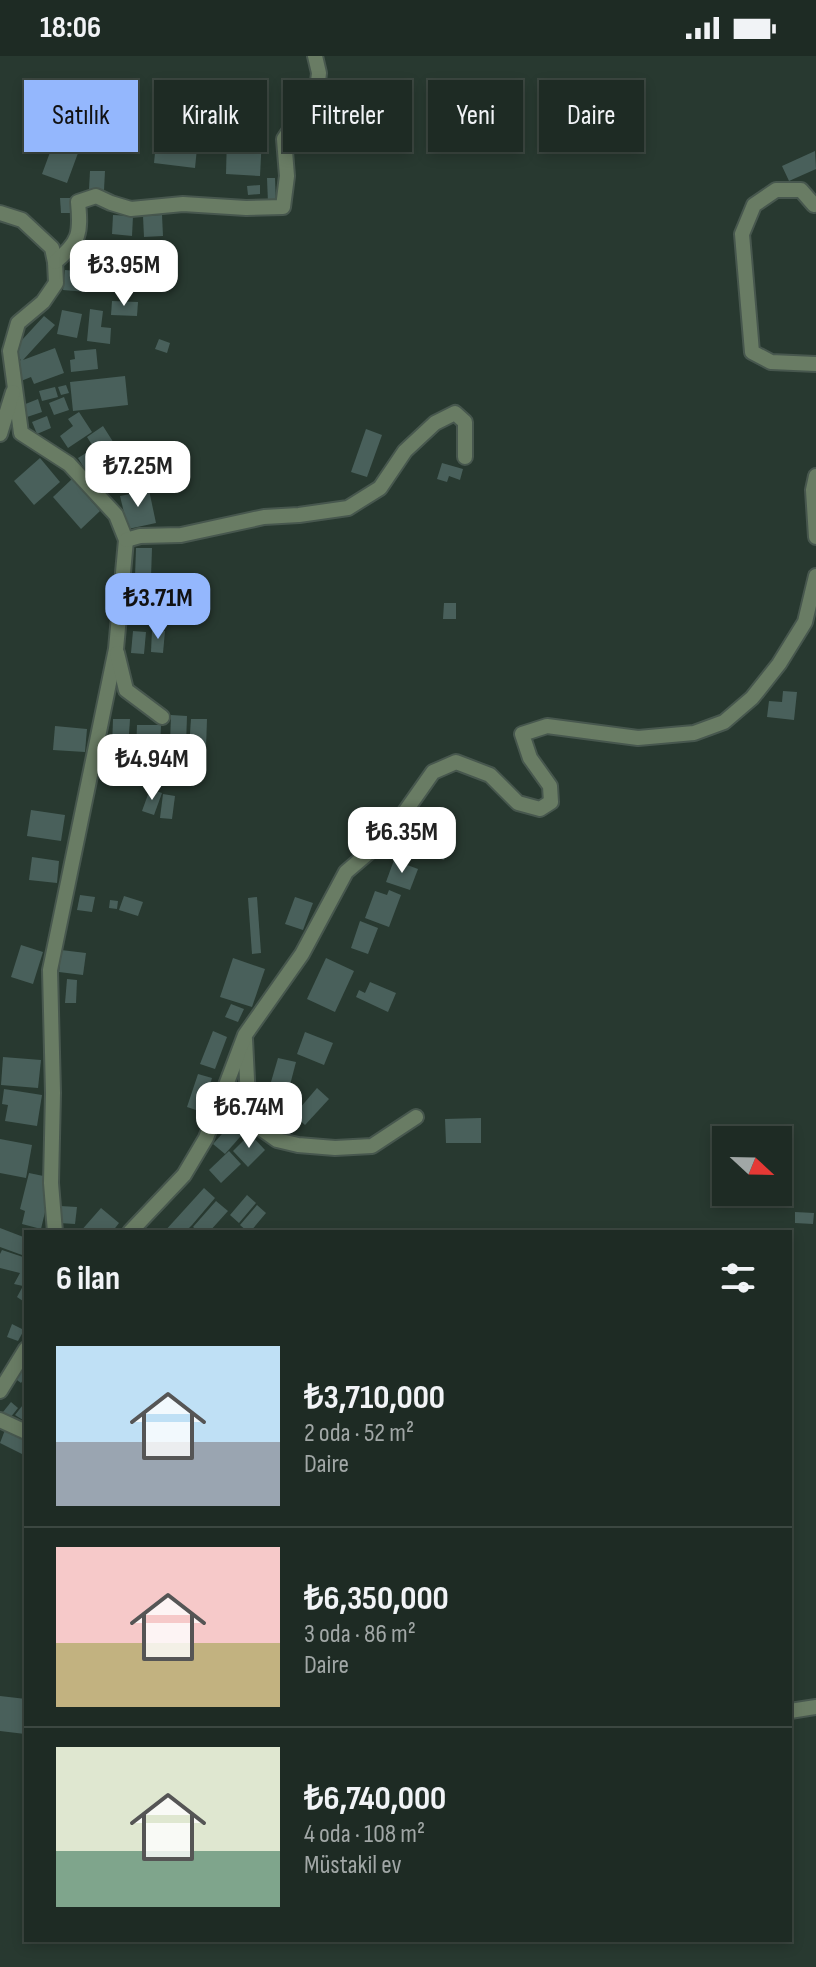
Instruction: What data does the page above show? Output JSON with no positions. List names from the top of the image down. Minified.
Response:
{"north":"right","page":{"status":"18:06","chip":["Satılık","Kiralık","Filtreler","Yeni","Daire"],"price":["₺3.95M","₺7.25M","₺3.71M","₺4.94M","₺6.35M","₺6.74M"],"heading":"6 ilan","list":[{"name":"₺3,710,000","note":"2 oda · 52 m² · Daire"},{"name":"₺6,350,000","note":"3 oda · 86 m² · Daire"},{"name":"₺6,740,000","note":"4 oda · 108 m² · Müstakil ev"}]}}
